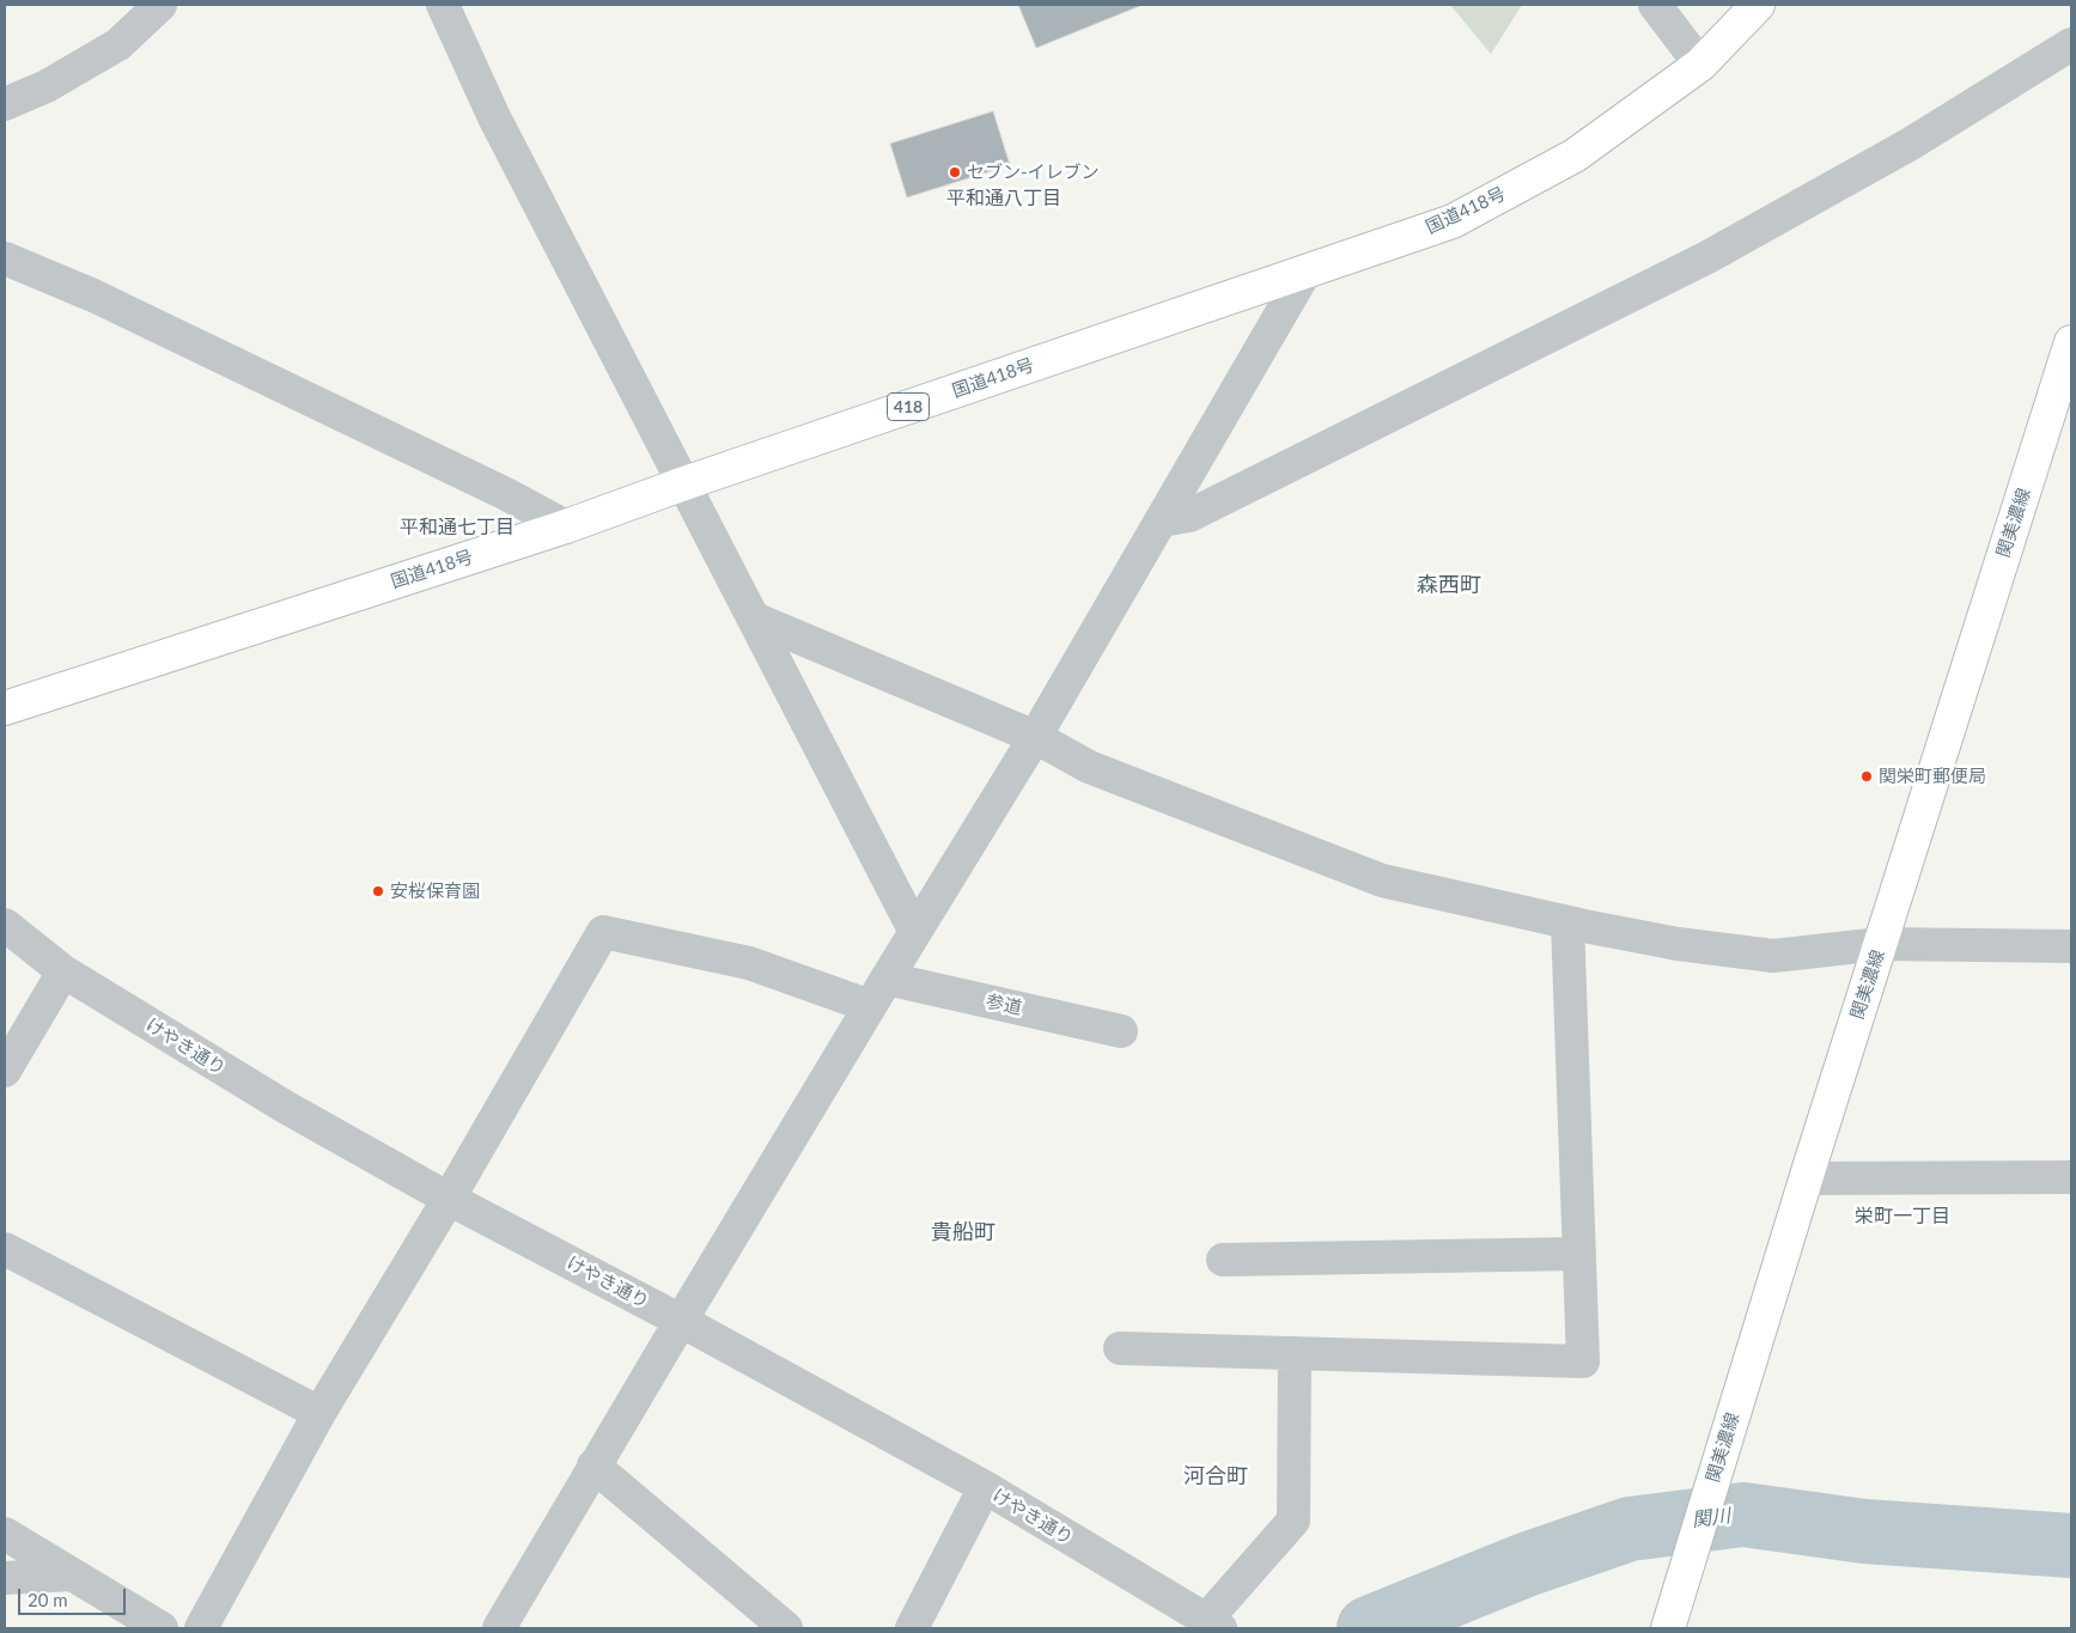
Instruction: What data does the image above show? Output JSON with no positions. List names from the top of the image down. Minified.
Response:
{"streets":{"main road":["国道418号","418","関美濃線"],"street":["参道","けやき通り"]},"crossings":[["参道","けやき通り"]],"districts":["平和通八丁目","平和通七丁目","森西町","栄町一丁目","貴船町","河合町"],"water":["関川"],"places":["セブン-イレブン","関栄町郵便局","安桜保育園"],"scale_bar":"20 m"}
